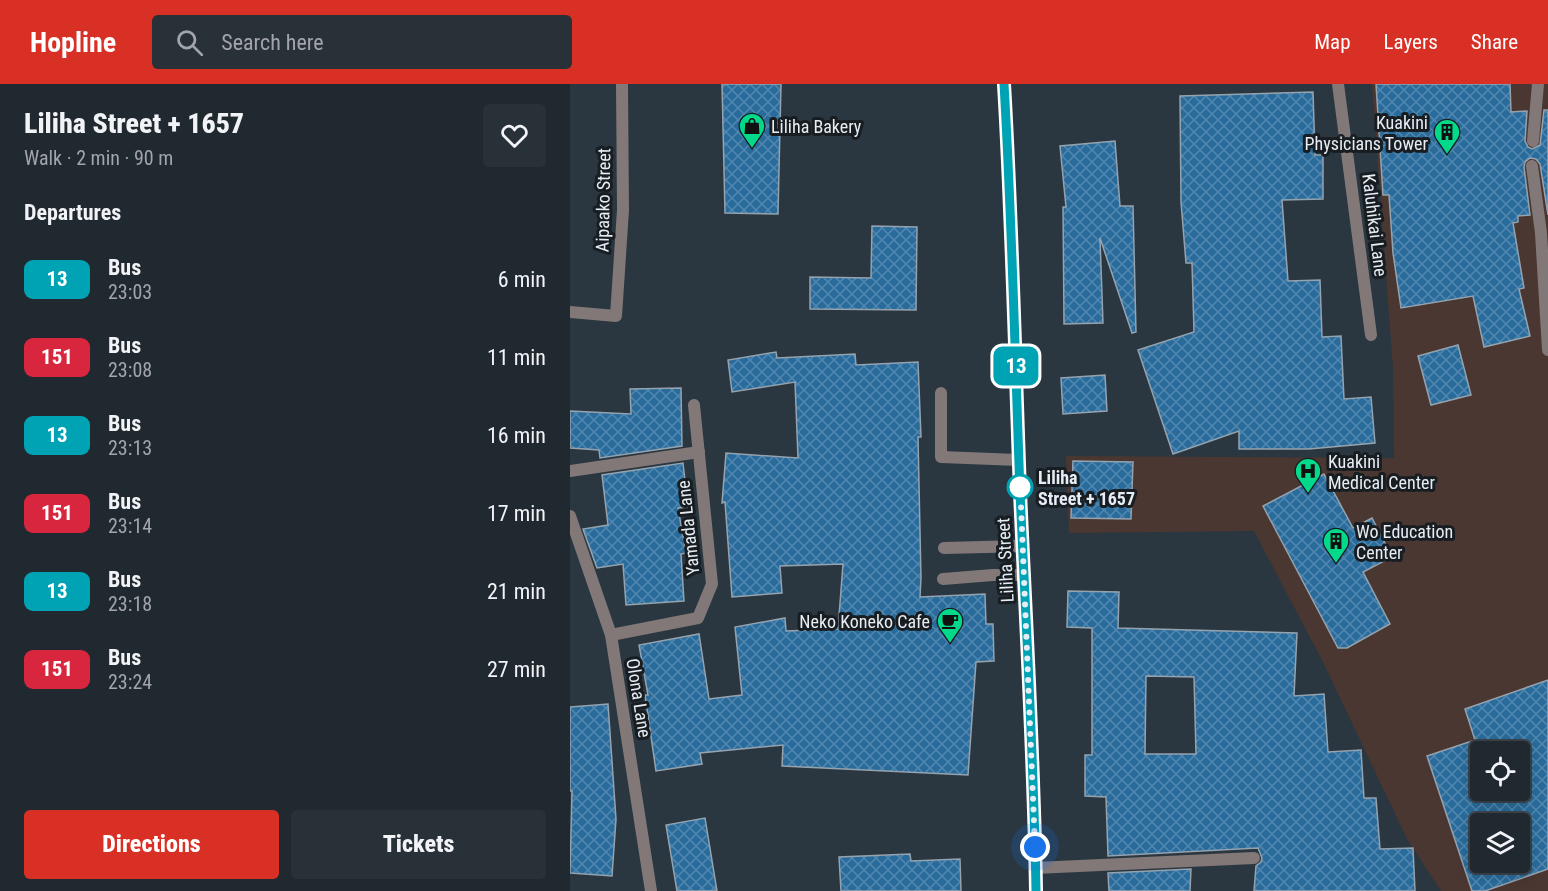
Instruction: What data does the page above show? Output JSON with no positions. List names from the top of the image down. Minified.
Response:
{"streets":{"street":["Aipaako Street","Kaluhikai Lane","Yamada Lane","Liliha Street","Olona Lane"]},"crossings":[["Yamada Lane","Olona Lane"]],"places":{"shop":["Liliha Bakery"],"building":["Kuakini Physicians Tower","Wo Education Center"],"other":["Liliha Street + 1657"],"hospital":["Kuakini Medical Center"],"cafe":["Neko Koneko Cafe"]},"lines":["bus line 13"],"page":{"header":"Hopline","search":"Search here","nav":["Map","Layers","Share"],"heading":[["Liliha Street + 1657","Walk · 2 min · 90 m"],"Departures"],"on_map":"13","list":[{"mark":"13","name":"Bus","note":"23:03","value":"6 min"},{"mark":"151","name":"Bus","note":"23:08","value":"11 min"},{"mark":"13","name":"Bus","note":"23:13","value":"16 min"},{"mark":"151","name":"Bus","note":"23:14","value":"17 min"},{"mark":"13","name":"Bus","note":"23:18","value":"21 min"},{"mark":"151","name":"Bus","note":"23:24","value":"27 min"}],"buttons":["Directions","Tickets"]}}
